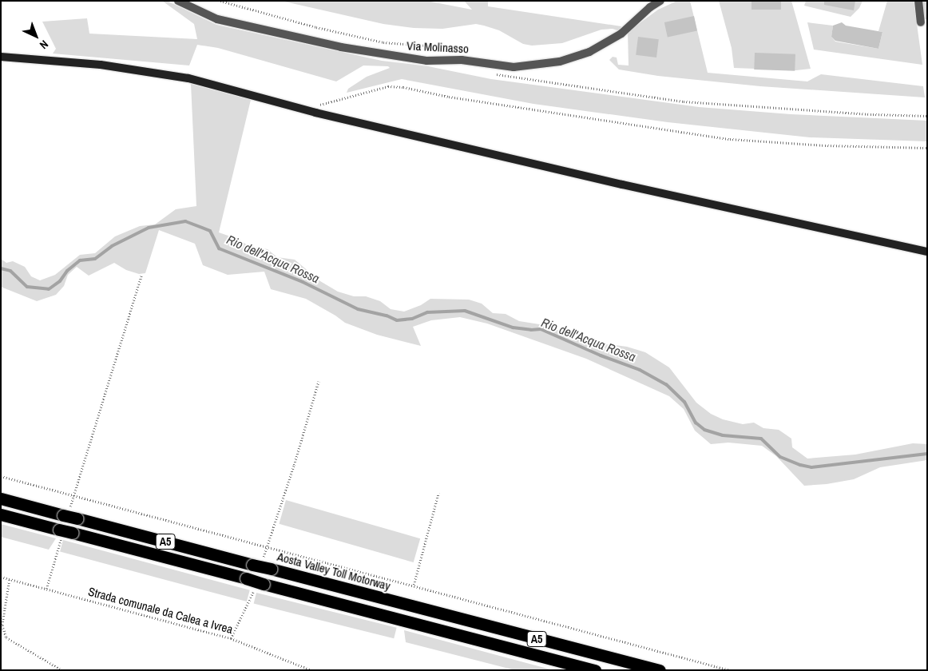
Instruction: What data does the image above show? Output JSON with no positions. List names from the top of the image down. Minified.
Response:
{"streets":{"highway":["A5","Aosta Valley Toll Motorway"],"street":["Via Molinasso"],"path":["Strada comunale da Calea a Ivrea"]},"water":["Rio dell'Acqua Rossa"],"north":"bottom right"}
